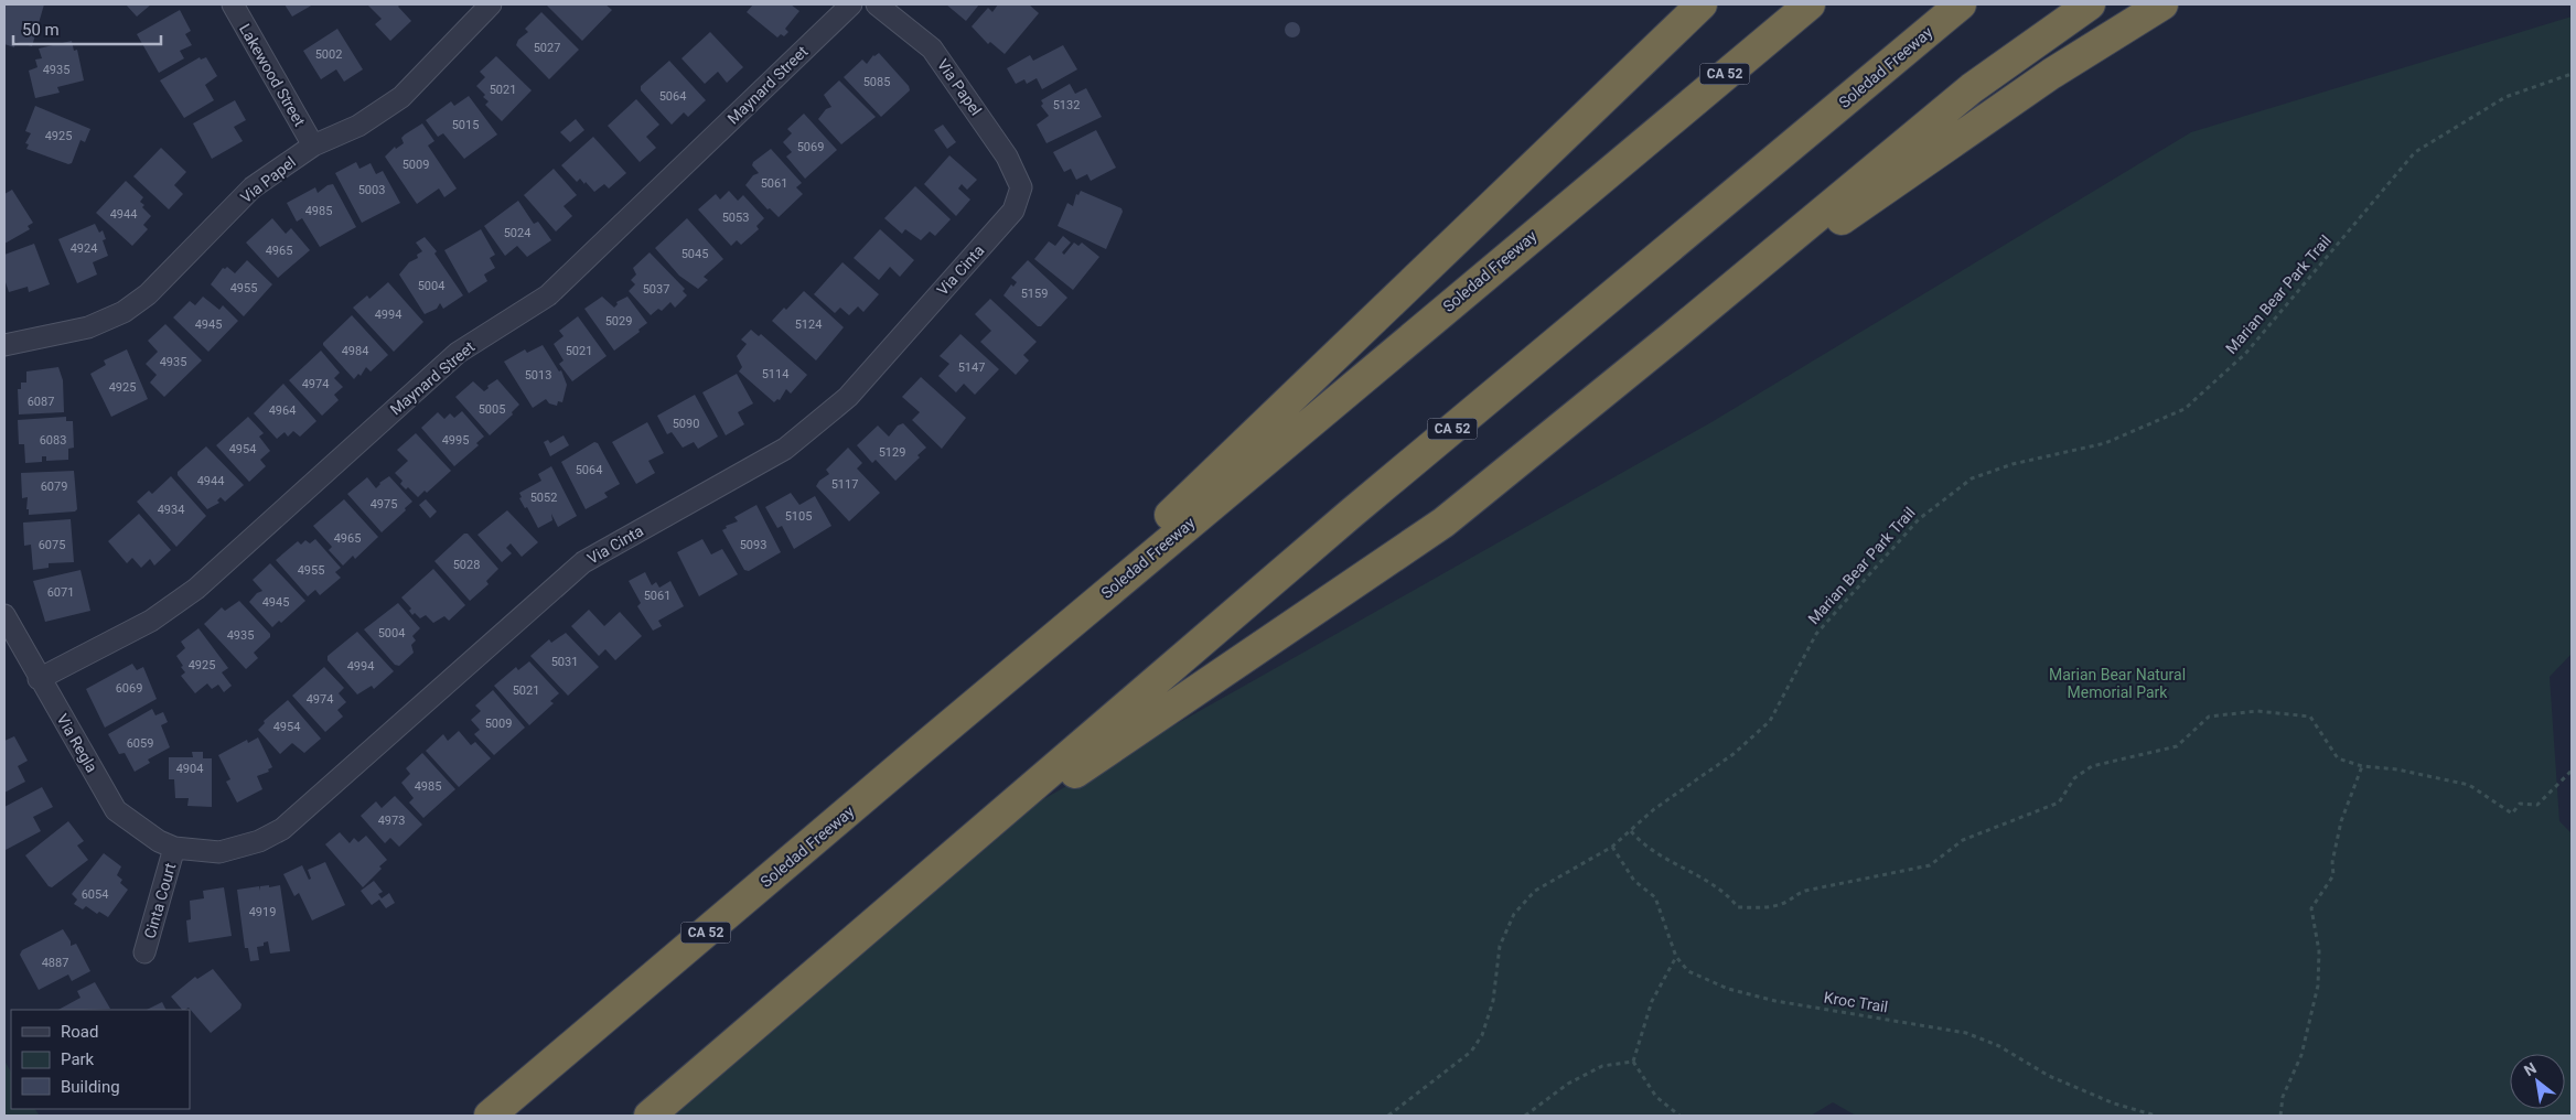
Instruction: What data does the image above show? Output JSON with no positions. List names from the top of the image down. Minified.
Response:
{"streets":{"highway":["Soledad Freeway","CA 52"],"street":["Lakewood Street","Maynard Street","Via Papel","Via Cinta","Via Regla","Cinta Court"],"path":["Marian Bear Park Trail","Kroc Trail"]},"crossings":[["Lakewood Street","Via Papel"],["Maynard Street","Via Regla"],["Via Papel","Via Cinta"],["Via Cinta","Via Regla"],["Via Cinta","Cinta Court"],["Marian Bear Park Trail","Kroc Trail"],["Via Regla","Cinta Court"]],"parks":["Marian Bear Natural Memorial Park"],"house_numbers":["5027","5002","4935","5085","5021","5064","5132","5015","4925","5069","5009","5061","5003","4985","4944","5053","5024","4924","4965","5045","5004","4955","5037","5159","4994","5029","4945","5124","4984","5021","4935","5147","5114","5013","4974","4925","6087","5005","4964","5090","6083","4995","4954","5129","5064","4944","5117","6079","5052","4975","4934","5105","4965","6075","5093","5028","4955","6071","5061","4945","5004","4935","5031","4925","4994","6069","5021","4974","5009","4954","6059","4904","4985","4973","6054","4919","4887"],"legend":["Road","Park","Building"],"scale_bar":"50 m","north":"top left"}
